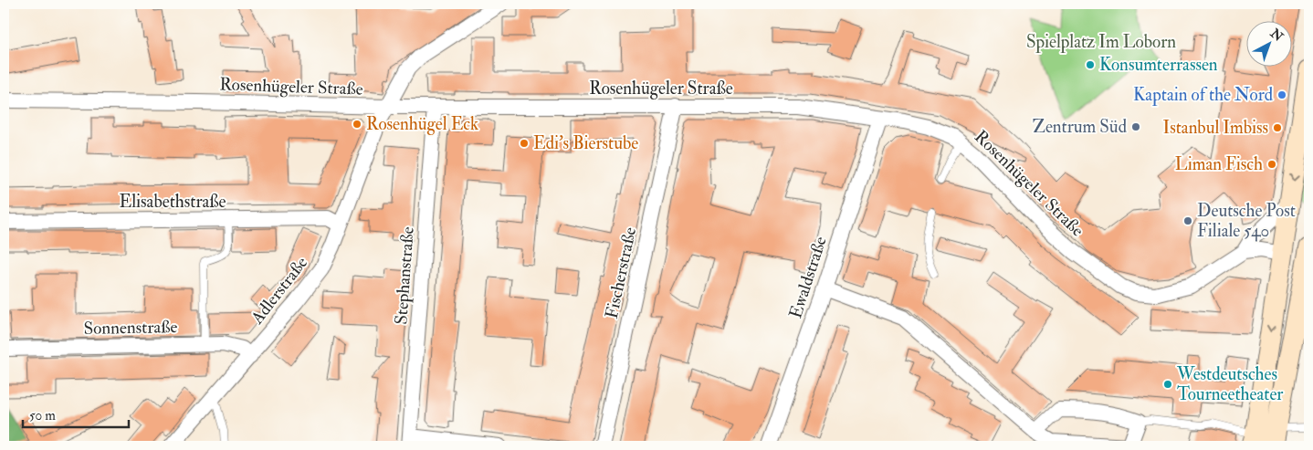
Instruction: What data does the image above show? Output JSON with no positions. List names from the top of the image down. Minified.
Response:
{"streets":{"street":["Rosenhügeler Straße","Elisabethstraße","Fischerstraße","Stephanstraße","Ewaldstraße","Adlerstraße","Sonnenstraße"]},"crossings":[["Rosenhügeler Straße","Fischerstraße"],["Rosenhügeler Straße","Stephanstraße"],["Rosenhügeler Straße","Ewaldstraße"],["Rosenhügeler Straße","Adlerstraße"],["Elisabethstraße","Adlerstraße"],["Adlerstraße","Sonnenstraße"]],"parks":["Spielplatz Im Loborn"],"places":["Konsumterrassen","Kaptain of the Nord","Rosenhügel Eck","Zentrum Süd","Istanbul Imbiss","Edi's Bierstube","Liman Fisch","Deutsche Post Filiale 540","Westdeutsches Tourneetheater"],"scale_bar":"50 m","north":"top right"}
